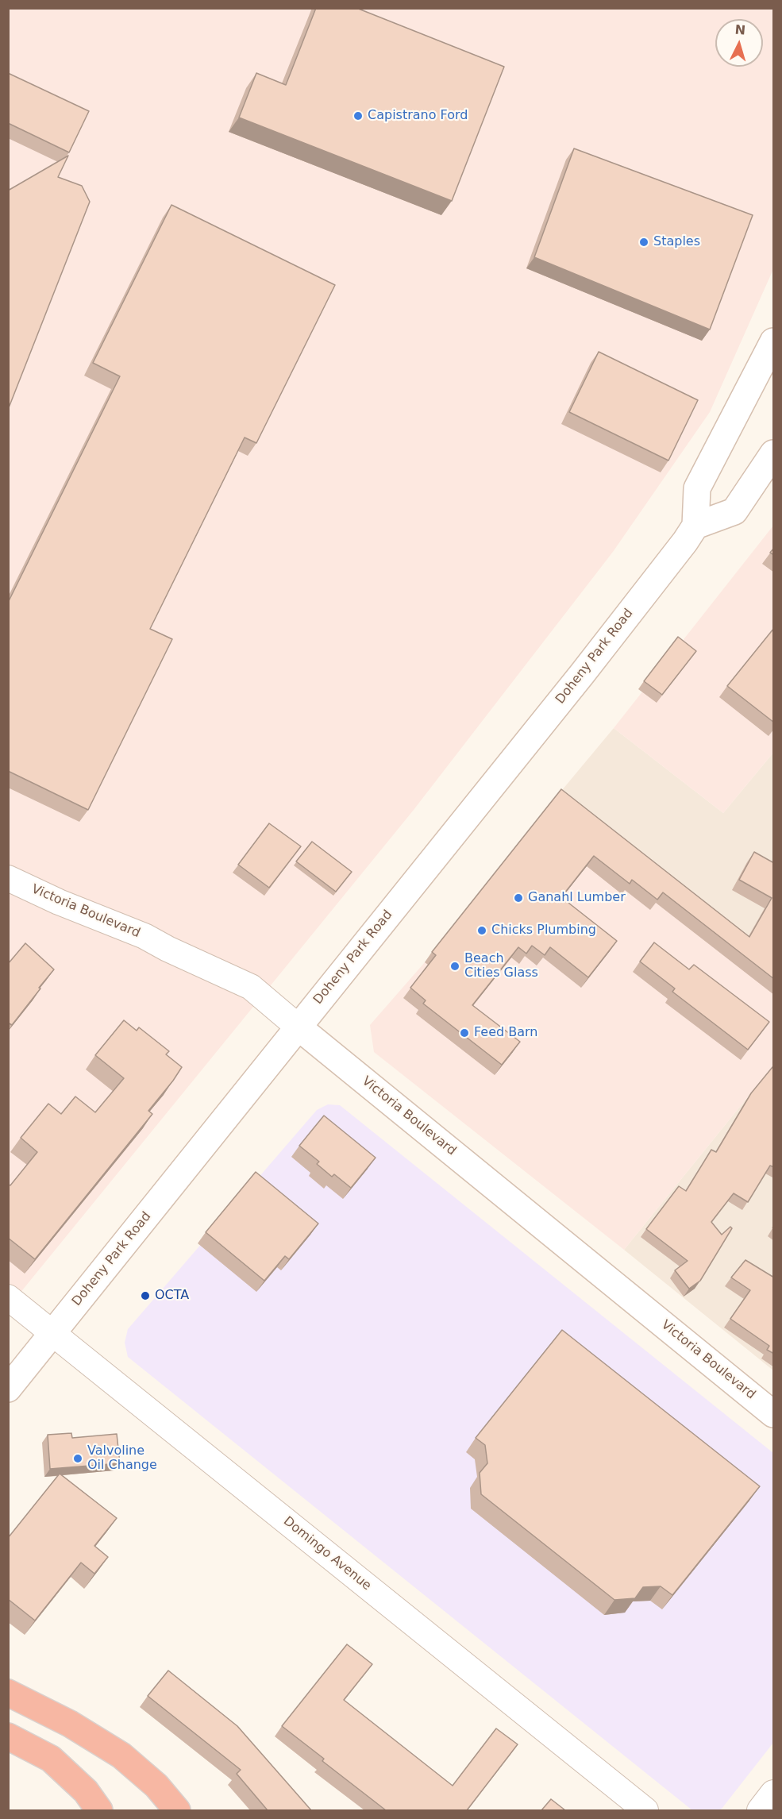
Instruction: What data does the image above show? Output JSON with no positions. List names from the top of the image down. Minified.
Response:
{"streets":{"main road":["Doheny Park Road","Victoria Boulevard"],"street":["Domingo Avenue"]},"crossings":[["Doheny Park Road","Victoria Boulevard"],["Doheny Park Road","Domingo Avenue"]],"places":["Capistrano Ford","Staples","Ganahl Lumber","Chicks Plumbing","Beach Cities Glass","Feed Barn","OCTA","Valvoline Oil Change"],"north":"top"}
